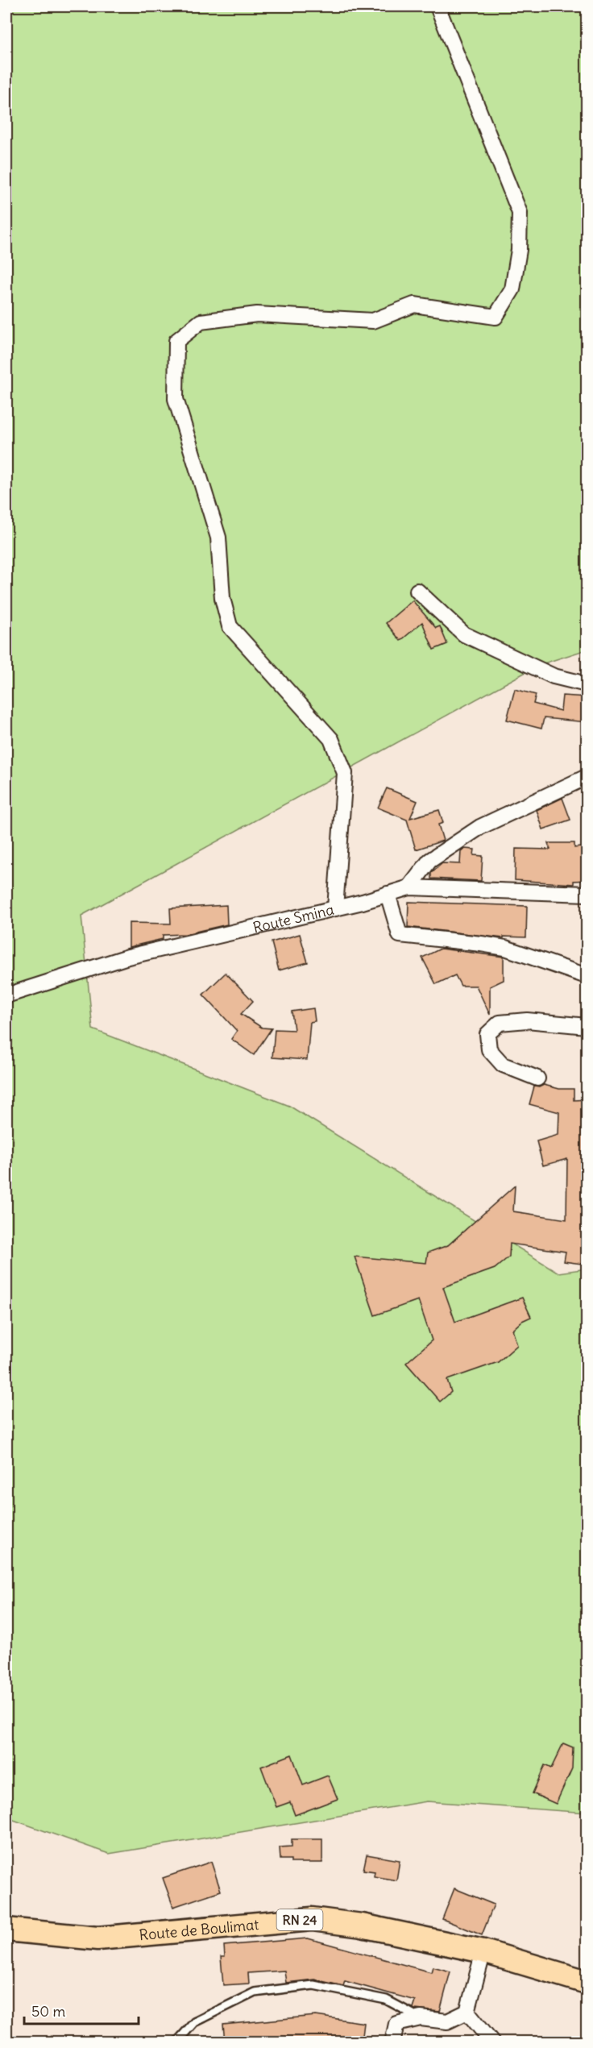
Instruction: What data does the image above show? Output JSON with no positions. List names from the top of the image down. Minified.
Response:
{"streets":{"main road":["RN 24","Route de Boulimat"],"street":["Route Smina"]},"scale_bar":"50 m"}
